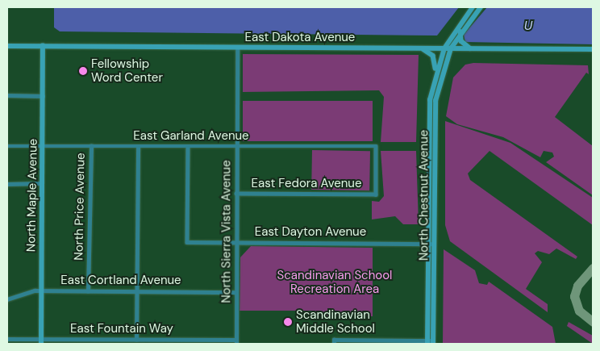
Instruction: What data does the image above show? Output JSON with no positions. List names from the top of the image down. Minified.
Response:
{"streets":{"street":["East Dakota Avenue","East Garland Avenue","East Fedora Avenue","North Maple Avenue","North Chestnut Avenue","North Price Avenue","North Sierra Vista Avenue","East Dayton Avenue","East Cortland Avenue","East Fountain Way"]},"crossings":[["East Dakota Avenue","North Maple Avenue"],["East Dakota Avenue","North Chestnut Avenue"],["East Dakota Avenue","North Sierra Vista Avenue"],["East Garland Avenue","East Fedora Avenue"],["East Garland Avenue","North Maple Avenue"],["East Garland Avenue","North Price Avenue"],["East Garland Avenue","North Sierra Vista Avenue"],["East Garland Avenue","East Dayton Avenue"],["East Fedora Avenue","North Sierra Vista Avenue"],["North Maple Avenue","East Cortland Avenue"],["North Maple Avenue","East Fountain Way"],["North Chestnut Avenue","East Dayton Avenue"],["North Price Avenue","East Cortland Avenue"],["North Sierra Vista Avenue","East Dayton Avenue"],["North Sierra Vista Avenue","East Cortland Avenue"],["North Sierra Vista Avenue","East Fountain Way"]],"water":["U"],"parks":["Scandinavian School Recreation Area"],"places":["Fellowship Word Center","Scandinavian Middle School"]}
